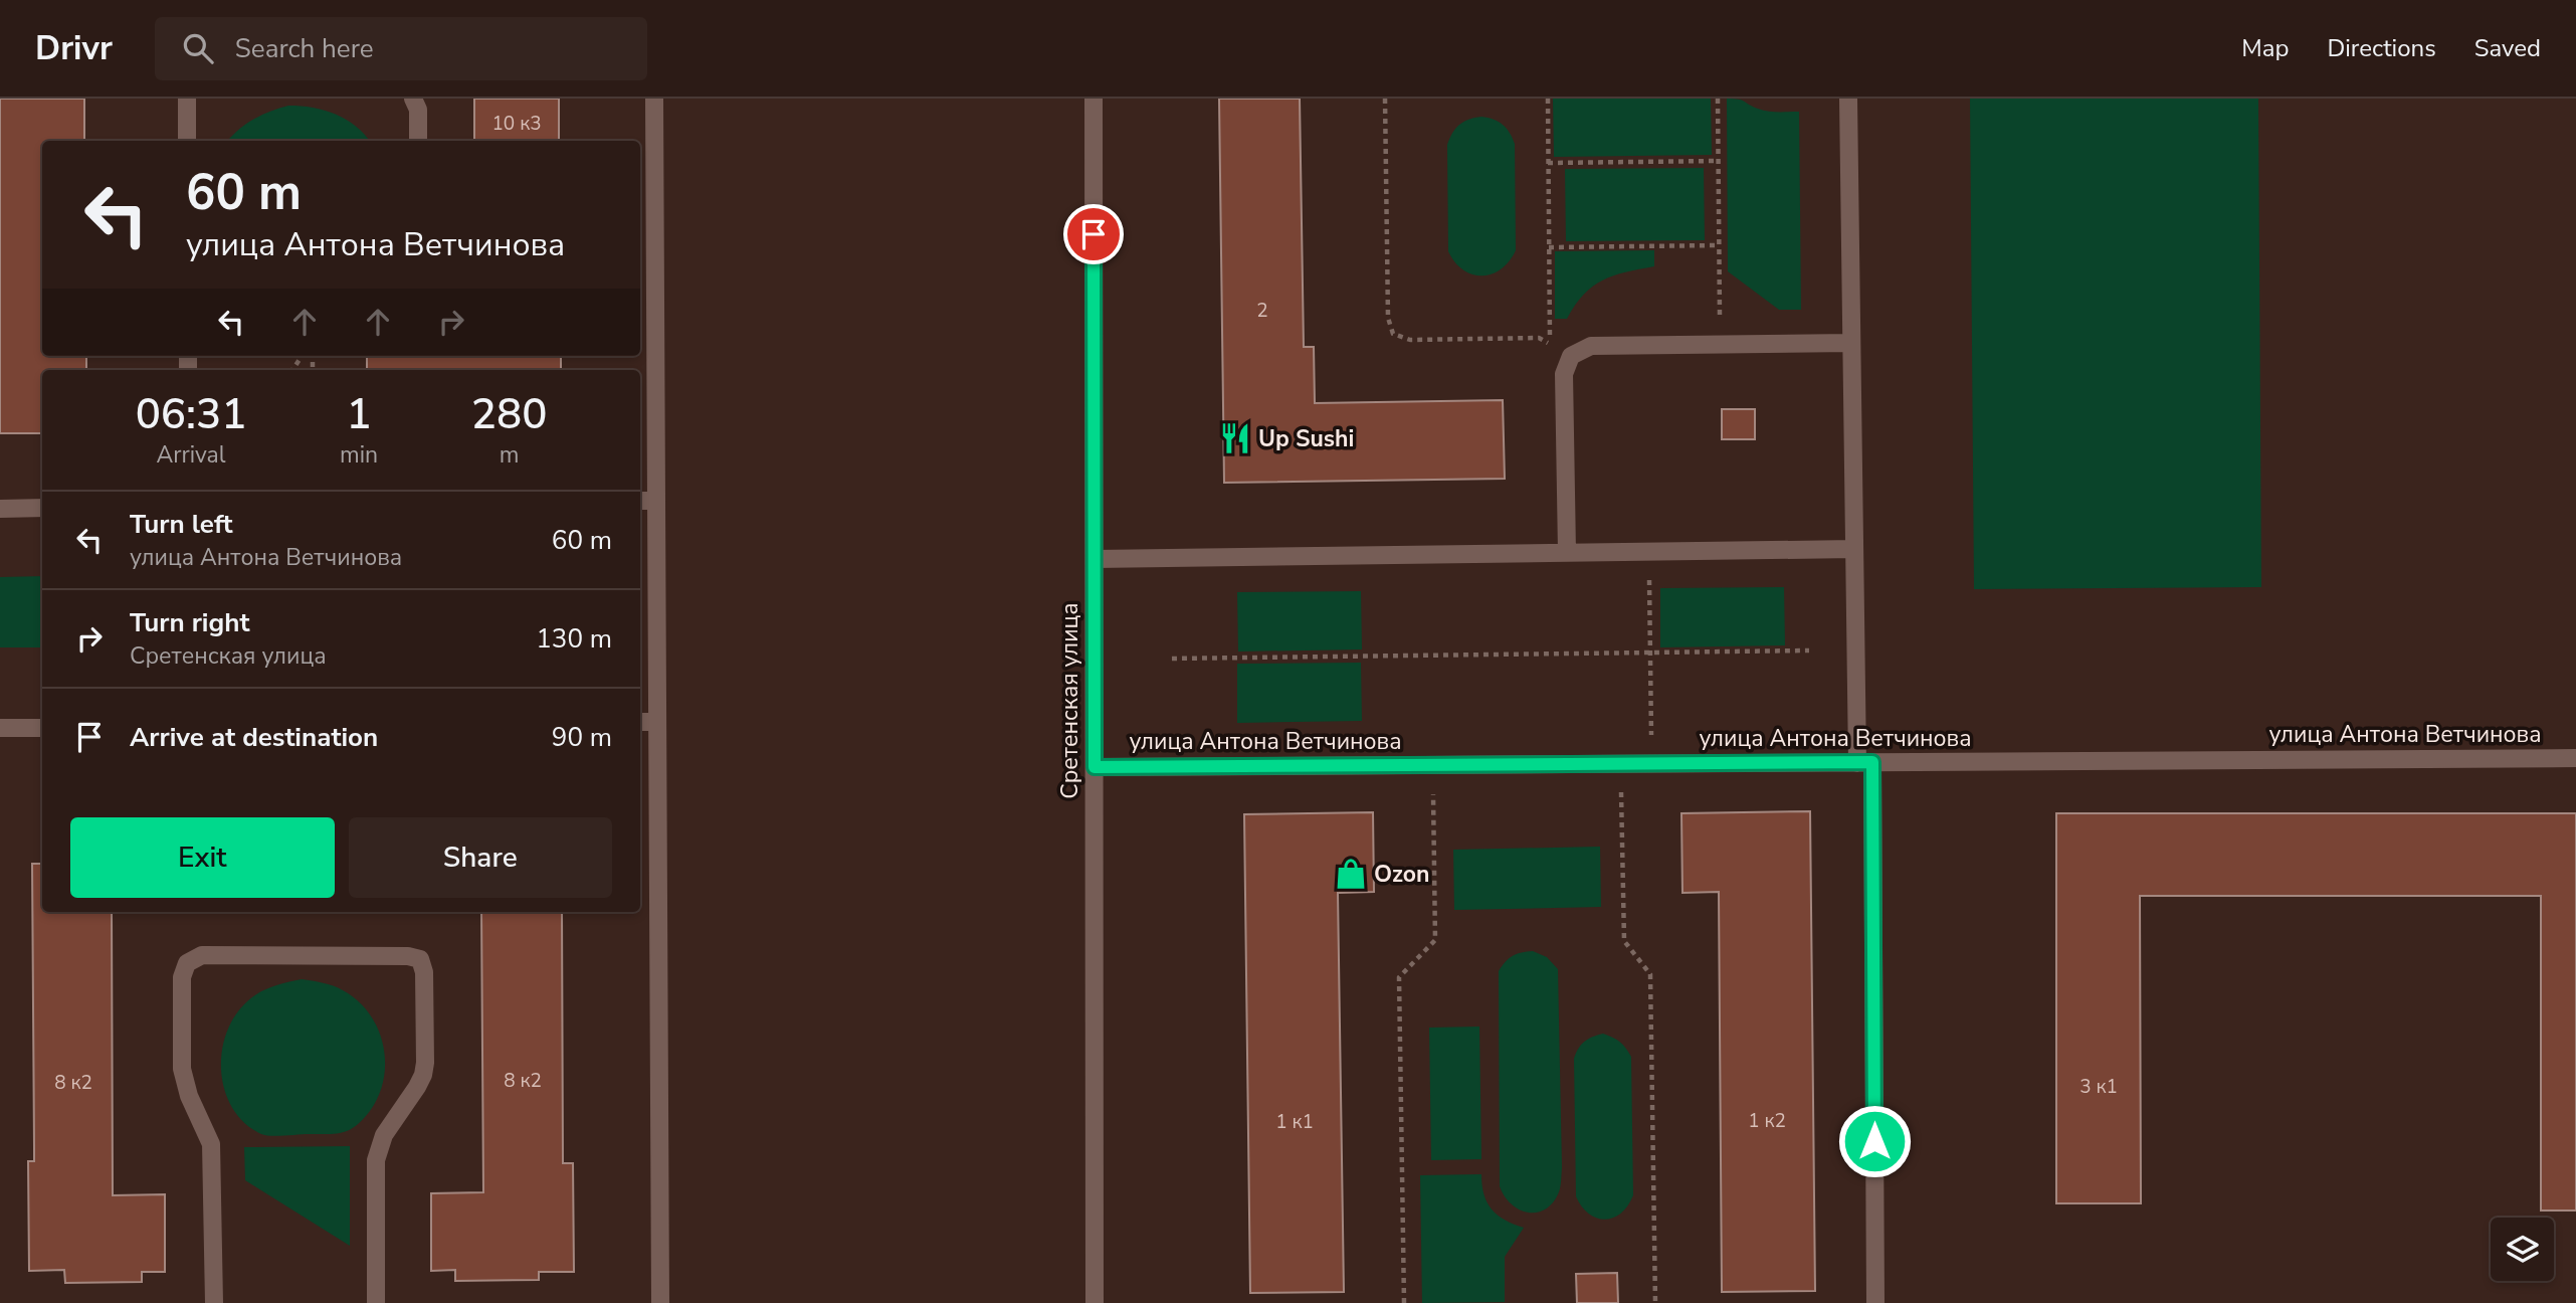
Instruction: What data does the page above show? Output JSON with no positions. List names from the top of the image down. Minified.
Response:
{"streets":{"street":["Сретенская улица","улица Антона Ветчинова"]},"crossings":[["Сретенская улица","улица Антона Ветчинова"]],"places":{"restaurant":["Up Sushi"],"shop":["Ozon"]},"house_numbers":["10 к3","2","8 к2","8 к2","3 к1","1 к2","1 к1"],"page":{"header":"Drivr","search":"Search here","nav":["Map","Directions","Saved"],"turn":["60 m","улица Антона Ветчинова"],"eta":["06:31","Arrival","1","min","280","m"],"list":[{"name":"Turn left","note":"улица Антона Ветчинова","value":"60 m"},{"name":"Turn right","note":"Сретенская улица","value":"130 m"},{"name":"Arrive at destination","value":"90 m"}],"buttons":["Exit","Share"]}}
